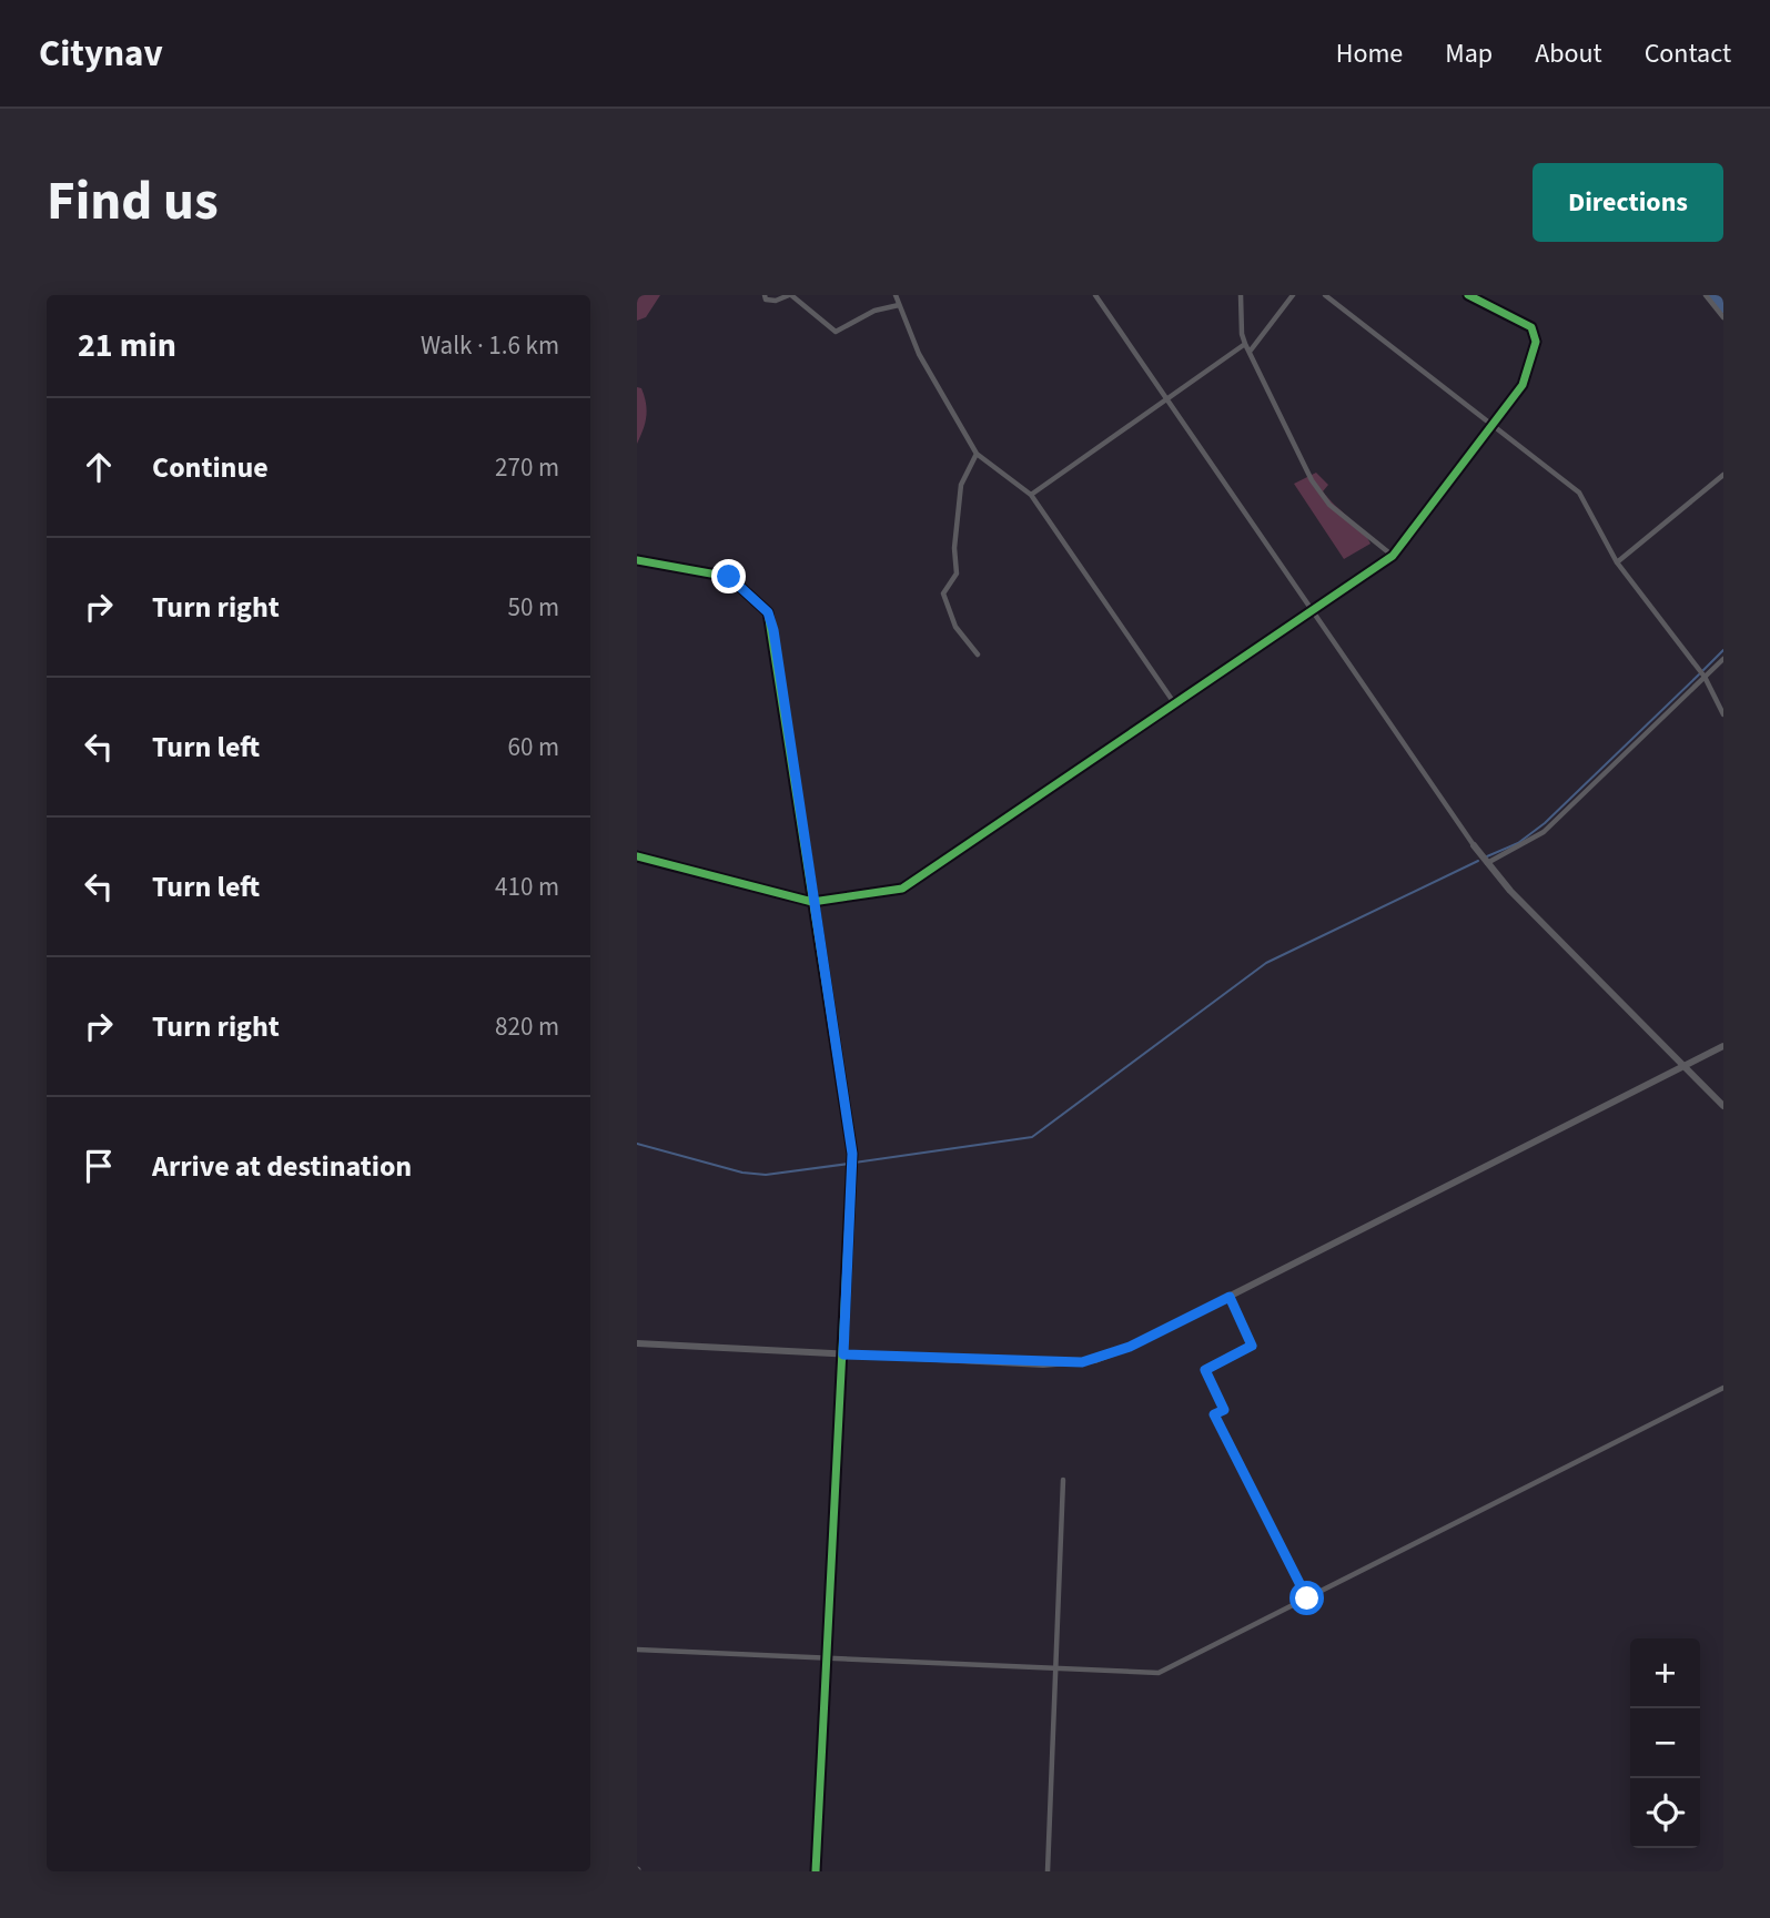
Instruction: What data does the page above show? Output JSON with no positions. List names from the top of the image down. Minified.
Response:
{"page":{"header":"Citynav","nav":["Home","Map","About","Contact"],"title":"Find us","buttons":"Directions","heading":["21 min","Walk · 1.6 km"],"list":[["Continue","270 m"],["Turn right","50 m"],["Turn left","60 m"],["Turn left","410 m"],["Turn right","820 m"],"Arrive at destination"],"map_buttons":["+","−"]}}
